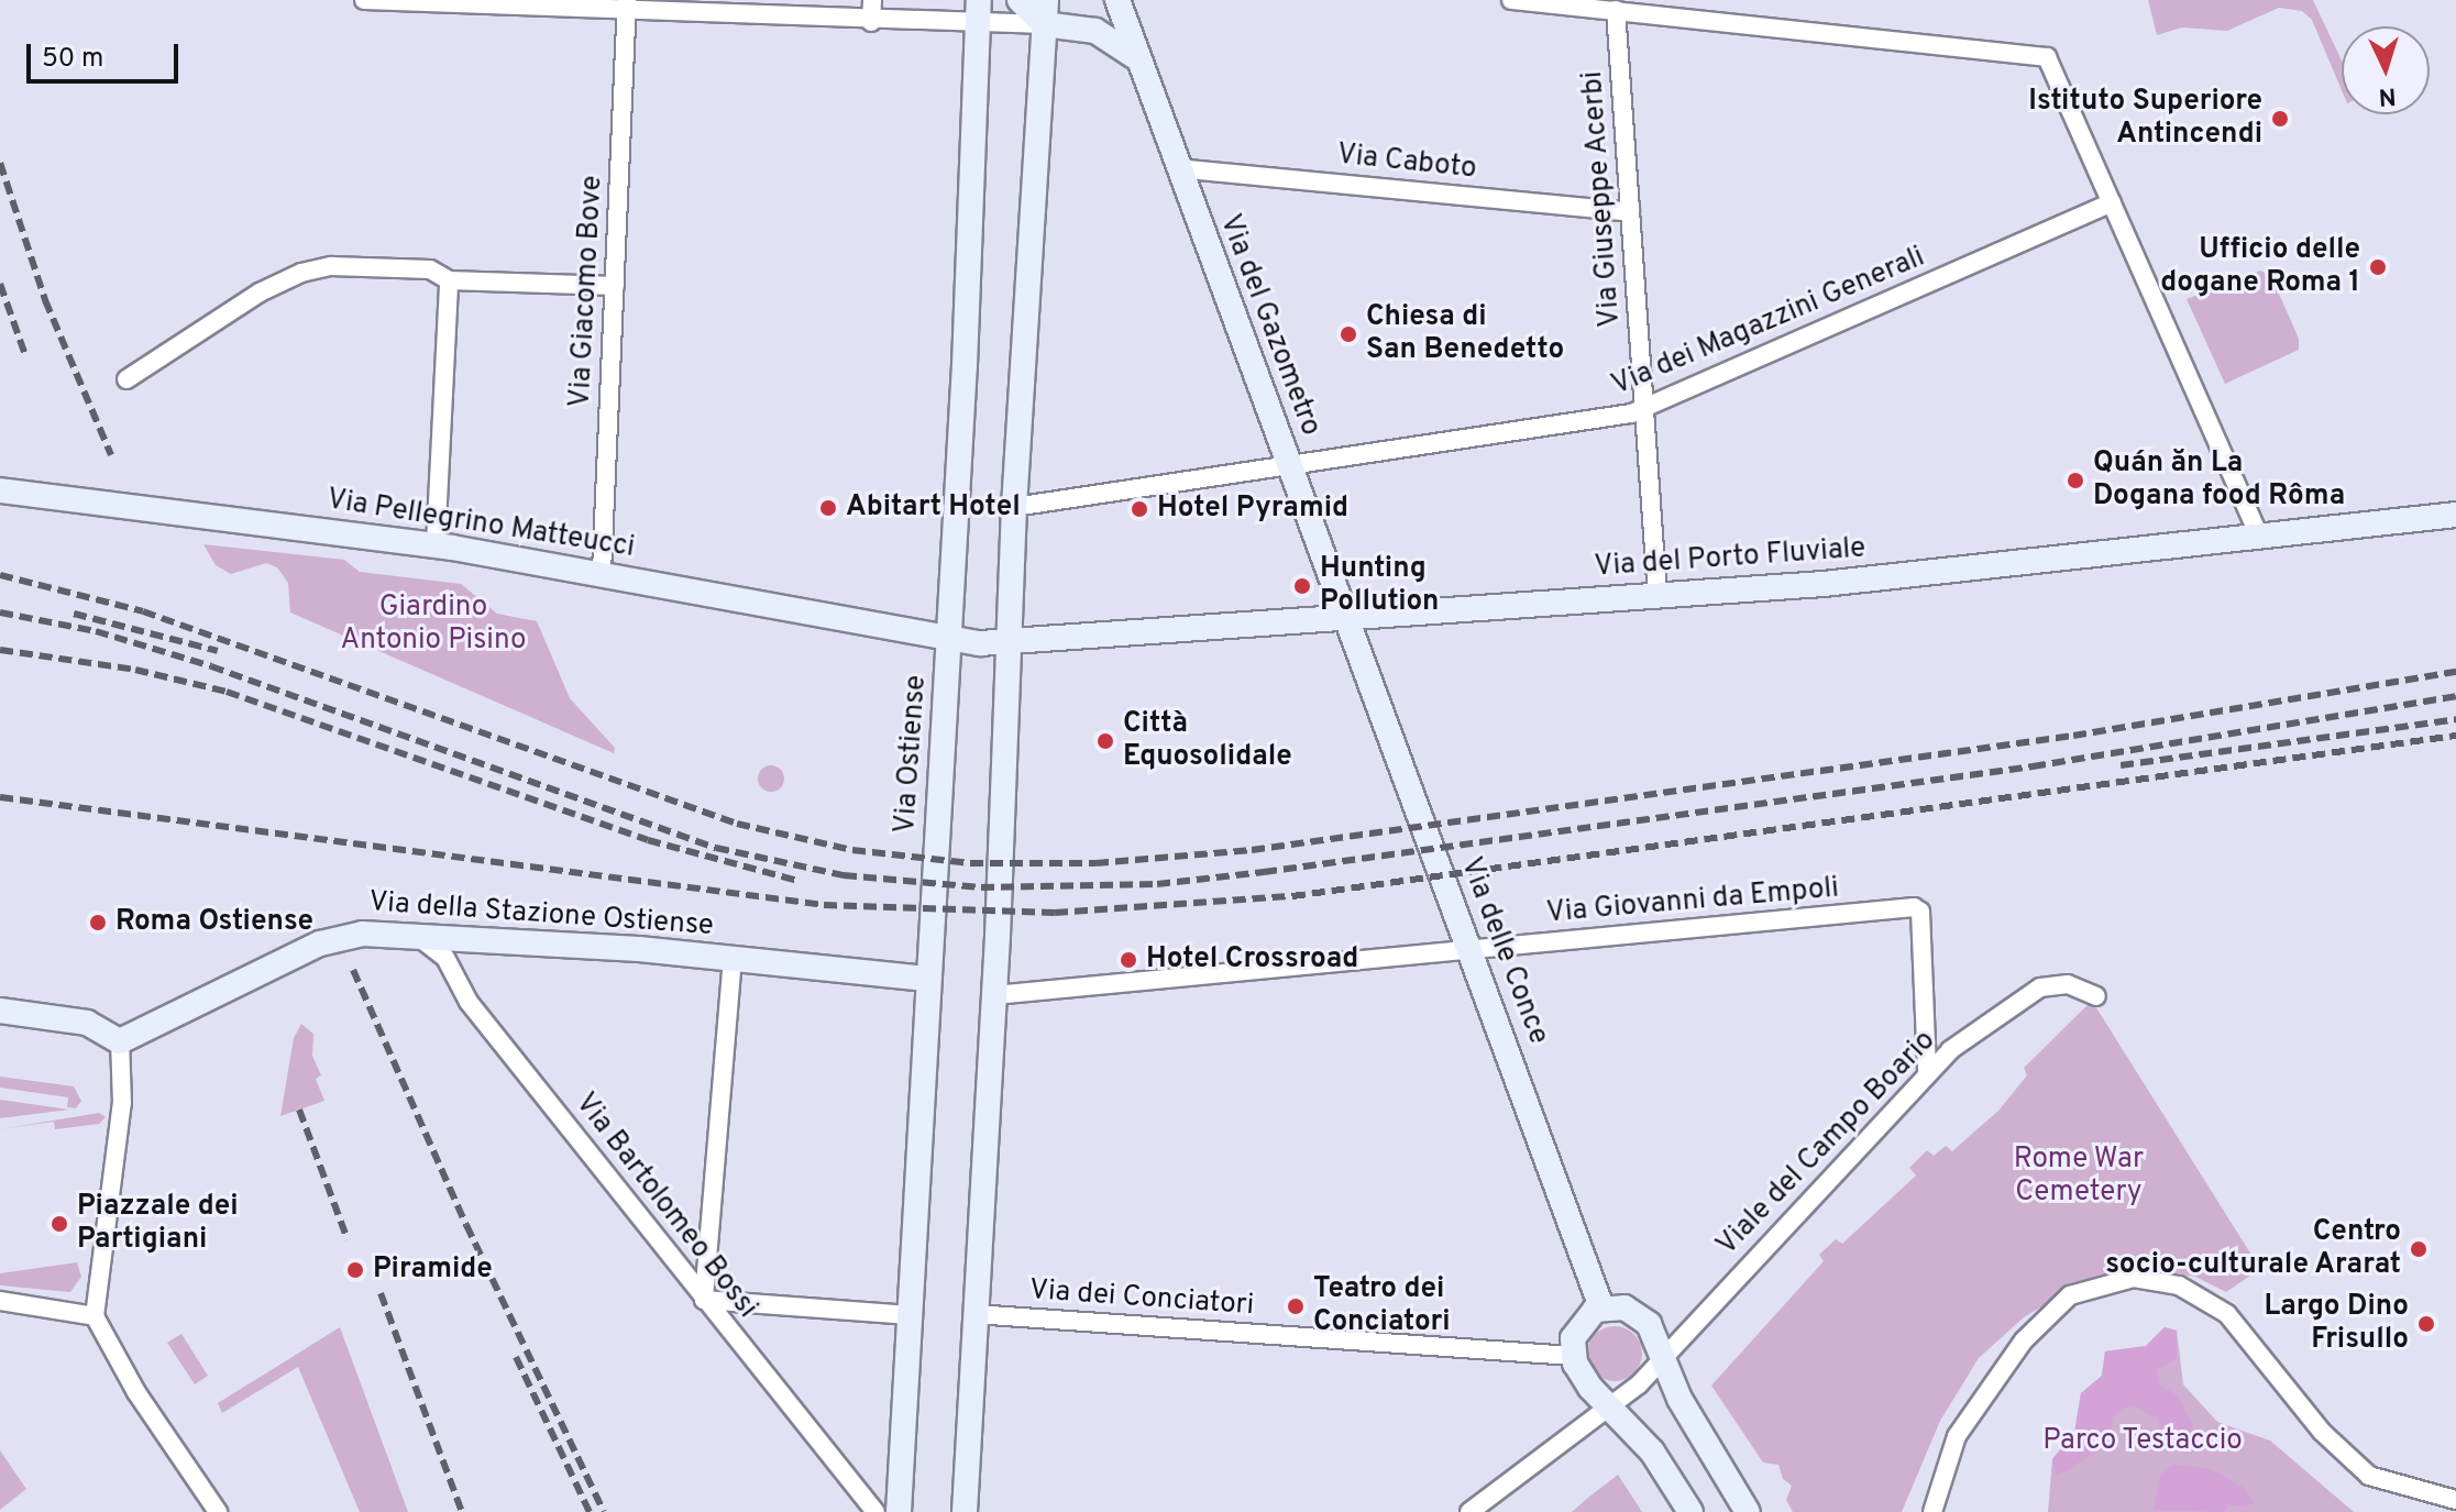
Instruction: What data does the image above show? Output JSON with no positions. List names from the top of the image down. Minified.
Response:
{"streets":{"main road":["Via del Gazometro","Via Pellegrino Matteucci","Via del Porto Fluviale","Via Ostiense","Via della Stazione Ostiense","Via delle Conce"],"street":["Via Caboto","Via Giuseppe Acerbi","Via Giacomo Bove","Via dei Magazzini Generali","Via Giovanni da Empoli","Viale del Campo Boario","Via Bartolomeo Bossi","Via dei Conciatori"]},"crossings":[["Via Caboto","Via Giuseppe Acerbi"],["Via Caboto","Via del Gazometro"],["Via Giuseppe Acerbi","Via dei Magazzini Generali"],["Via Giuseppe Acerbi","Via del Porto Fluviale"],["Via Giacomo Bove","Via Pellegrino Matteucci"],["Via dei Magazzini Generali","Via del Gazometro"],["Via del Gazometro","Via del Porto Fluviale"],["Via del Gazometro","Via delle Conce"],["Via Pellegrino Matteucci","Via del Porto Fluviale"],["Via Pellegrino Matteucci","Via Ostiense"],["Via del Porto Fluviale","Via delle Conce"],["Via Ostiense","Via della Stazione Ostiense"],["Via Giovanni da Empoli","Via delle Conce"],["Via Giovanni da Empoli","Viale del Campo Boario"],["Via della Stazione Ostiense","Via Bartolomeo Bossi"],["Via delle Conce","Viale del Campo Boario"],["Via delle Conce","Via dei Conciatori"],["Viale del Campo Boario","Via dei Conciatori"]],"parks":["Giardino Antonio Pisino","Rome War Cemetery","Parco Testaccio"],"places":["Istituto Superiore Antincendi","Ufficio delle dogane Roma 1","Chiesa di San Benedetto","Quán ăn La Dogana food Rôma","Abitart Hotel","Hotel Pyramid","Hunting Pollution","Città Equosolidale","Roma Ostiense","Hotel Crossroad","Piazzale dei Partigiani","Centro socio-culturale Ararat","Piramide","Teatro dei Conciatori","Largo Dino Frisullo"],"scale_bar":"50 m","north":"bottom"}
